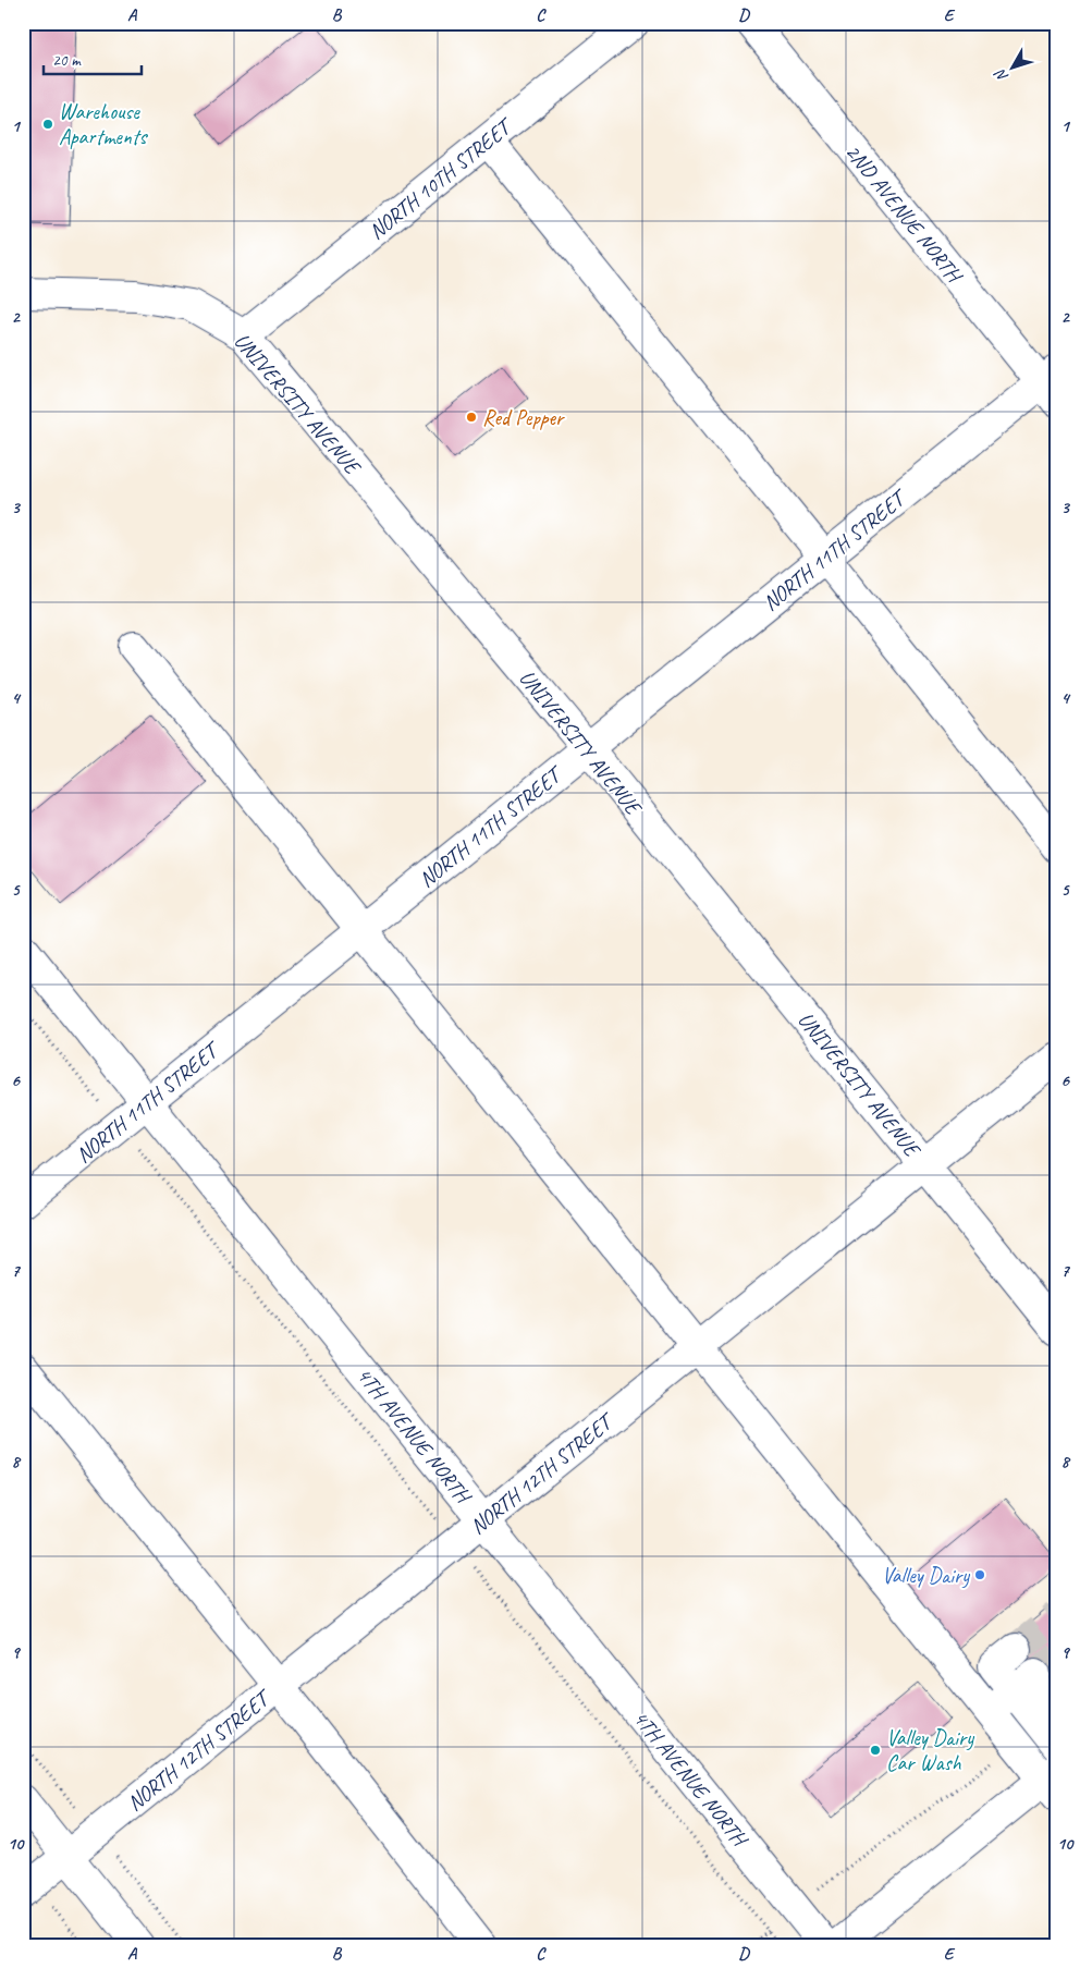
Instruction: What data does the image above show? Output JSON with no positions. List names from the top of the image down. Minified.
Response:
{"streets":{"street":["NORTH 10TH STREET","2ND AVENUE NORTH","UNIVERSITY AVENUE","NORTH 11TH STREET","4TH AVENUE NORTH","NORTH 12TH STREET"]},"crossings":[["NORTH 10TH STREET","UNIVERSITY AVENUE"],["2ND AVENUE NORTH","NORTH 11TH STREET"],["UNIVERSITY AVENUE","NORTH 11TH STREET"],["UNIVERSITY AVENUE","NORTH 12TH STREET"],["NORTH 11TH STREET","4TH AVENUE NORTH"],["4TH AVENUE NORTH","NORTH 12TH STREET"]],"places":["Warehouse Apartments","Red Pepper","Valley Dairy","Valley Dairy Car Wash"],"scale_bar":"20 m","north":"bottom left","grid":{"columns":["A","B","C","D","E"],"rows":["1","2","3","4","5","6","7","8","9","10"]}}
